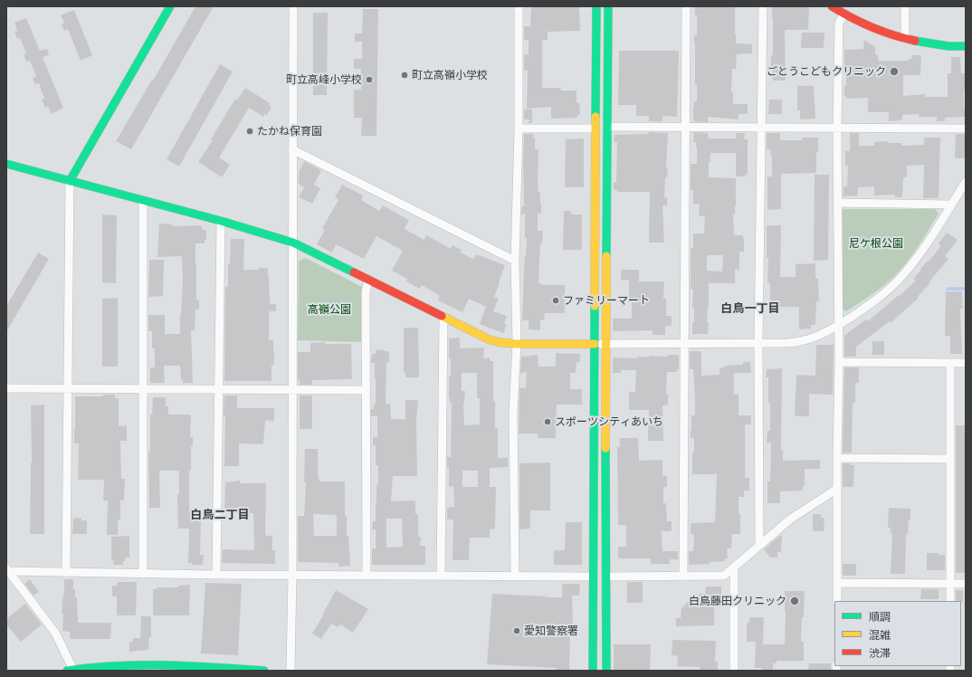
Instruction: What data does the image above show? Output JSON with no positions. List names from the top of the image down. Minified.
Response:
{"districts":["白鳥一丁目","白鳥二丁目"],"parks":["尼ケ根公園","高嶺公園"],"places":["ごとうこどもクリニック","町立高嶺小学校","町立高峰小学校","たかね保育園","ファミリーマート","スポーツシティあいち","白鳥藤田クリニック","愛知警察署"],"legend":["順調","混雑","渋滞"]}
